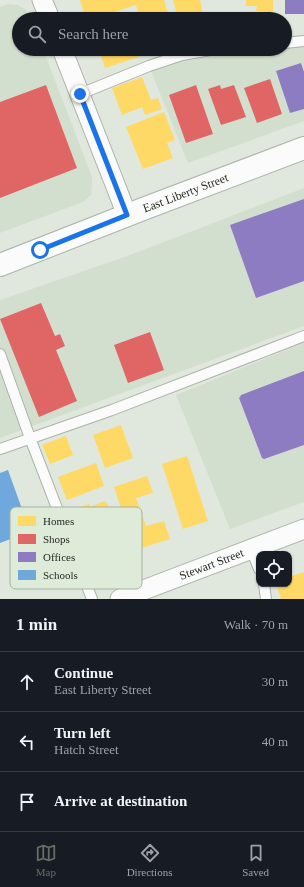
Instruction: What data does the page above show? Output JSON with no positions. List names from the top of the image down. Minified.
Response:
{"streets":{"main road":["East Liberty Street"],"street":["Stewart Street"]},"legend":["Homes","Shops","Offices","Schools"],"page":{"search":"Search here","heading":["1 min","Walk · 70 m"],"list":[["Continue","East Liberty Street","30 m"],["Turn left","Hatch Street","40 m"],"Arrive at destination"],"nav":["Map","Directions","Saved"]}}
